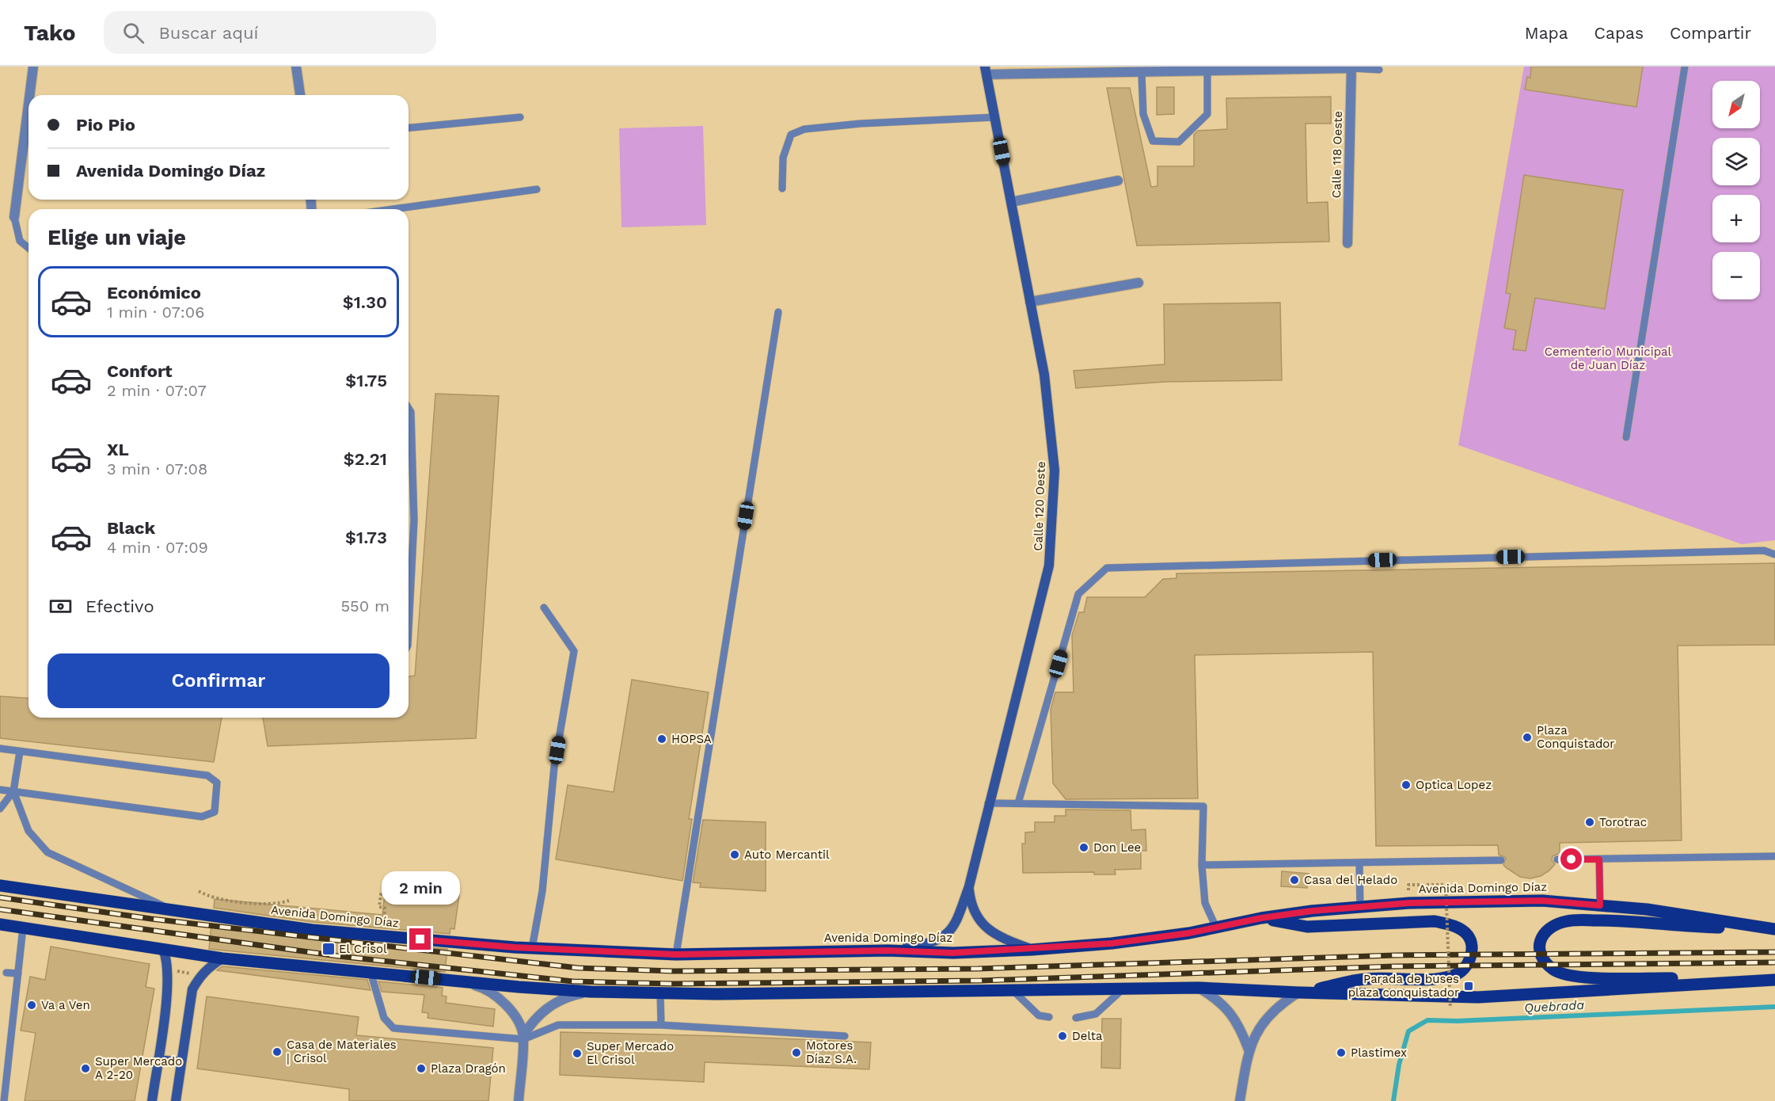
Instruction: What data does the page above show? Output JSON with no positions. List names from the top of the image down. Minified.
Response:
{"streets":{"main road":["Avenida Domingo Díaz"],"street":["Calle 118 Oeste","Calle 120 Oeste"]},"crossings":[["Calle 120 Oeste","Avenida Domingo Díaz"]],"water":["Quebrada"],"parks":["Cementerio Municipal de Juan Díaz"],"places":{"other":["Plaza Conquistador","HOPSA","Optica Lopez","Torotrac","Don Lee","Auto Mercantil","Casa del Helado","Va a Ven","Delta","Casa de Materiales | Crisol","Motores Díaz S.A.","Plastimex","Super Mercado El Crisol","Super Mercado A 2-20","Plaza Dragón"],"transit":["El Crisol","Parada de buses plaza conquistador"]},"north":"bottom left","page":{"header":"Tako","search":"Buscar aquí","nav":["Mapa","Capas","Compartir"],"map_buttons":["+","−"],"banner":["Pio Pio","Avenida Domingo Díaz"],"heading":"Elige un viaje","list":[{"name":"Económico","note":"1 min · 07:06","value":"$1.30"},{"name":"Confort","note":"2 min · 07:07","value":"$1.75"},{"name":"XL","note":"3 min · 07:08","value":"$2.21"},{"name":"Black","note":"4 min · 07:09","value":"$1.73"}],"pay":["Efectivo","550 m"],"buttons":"Confirmar","bubble":"2 min"}}
